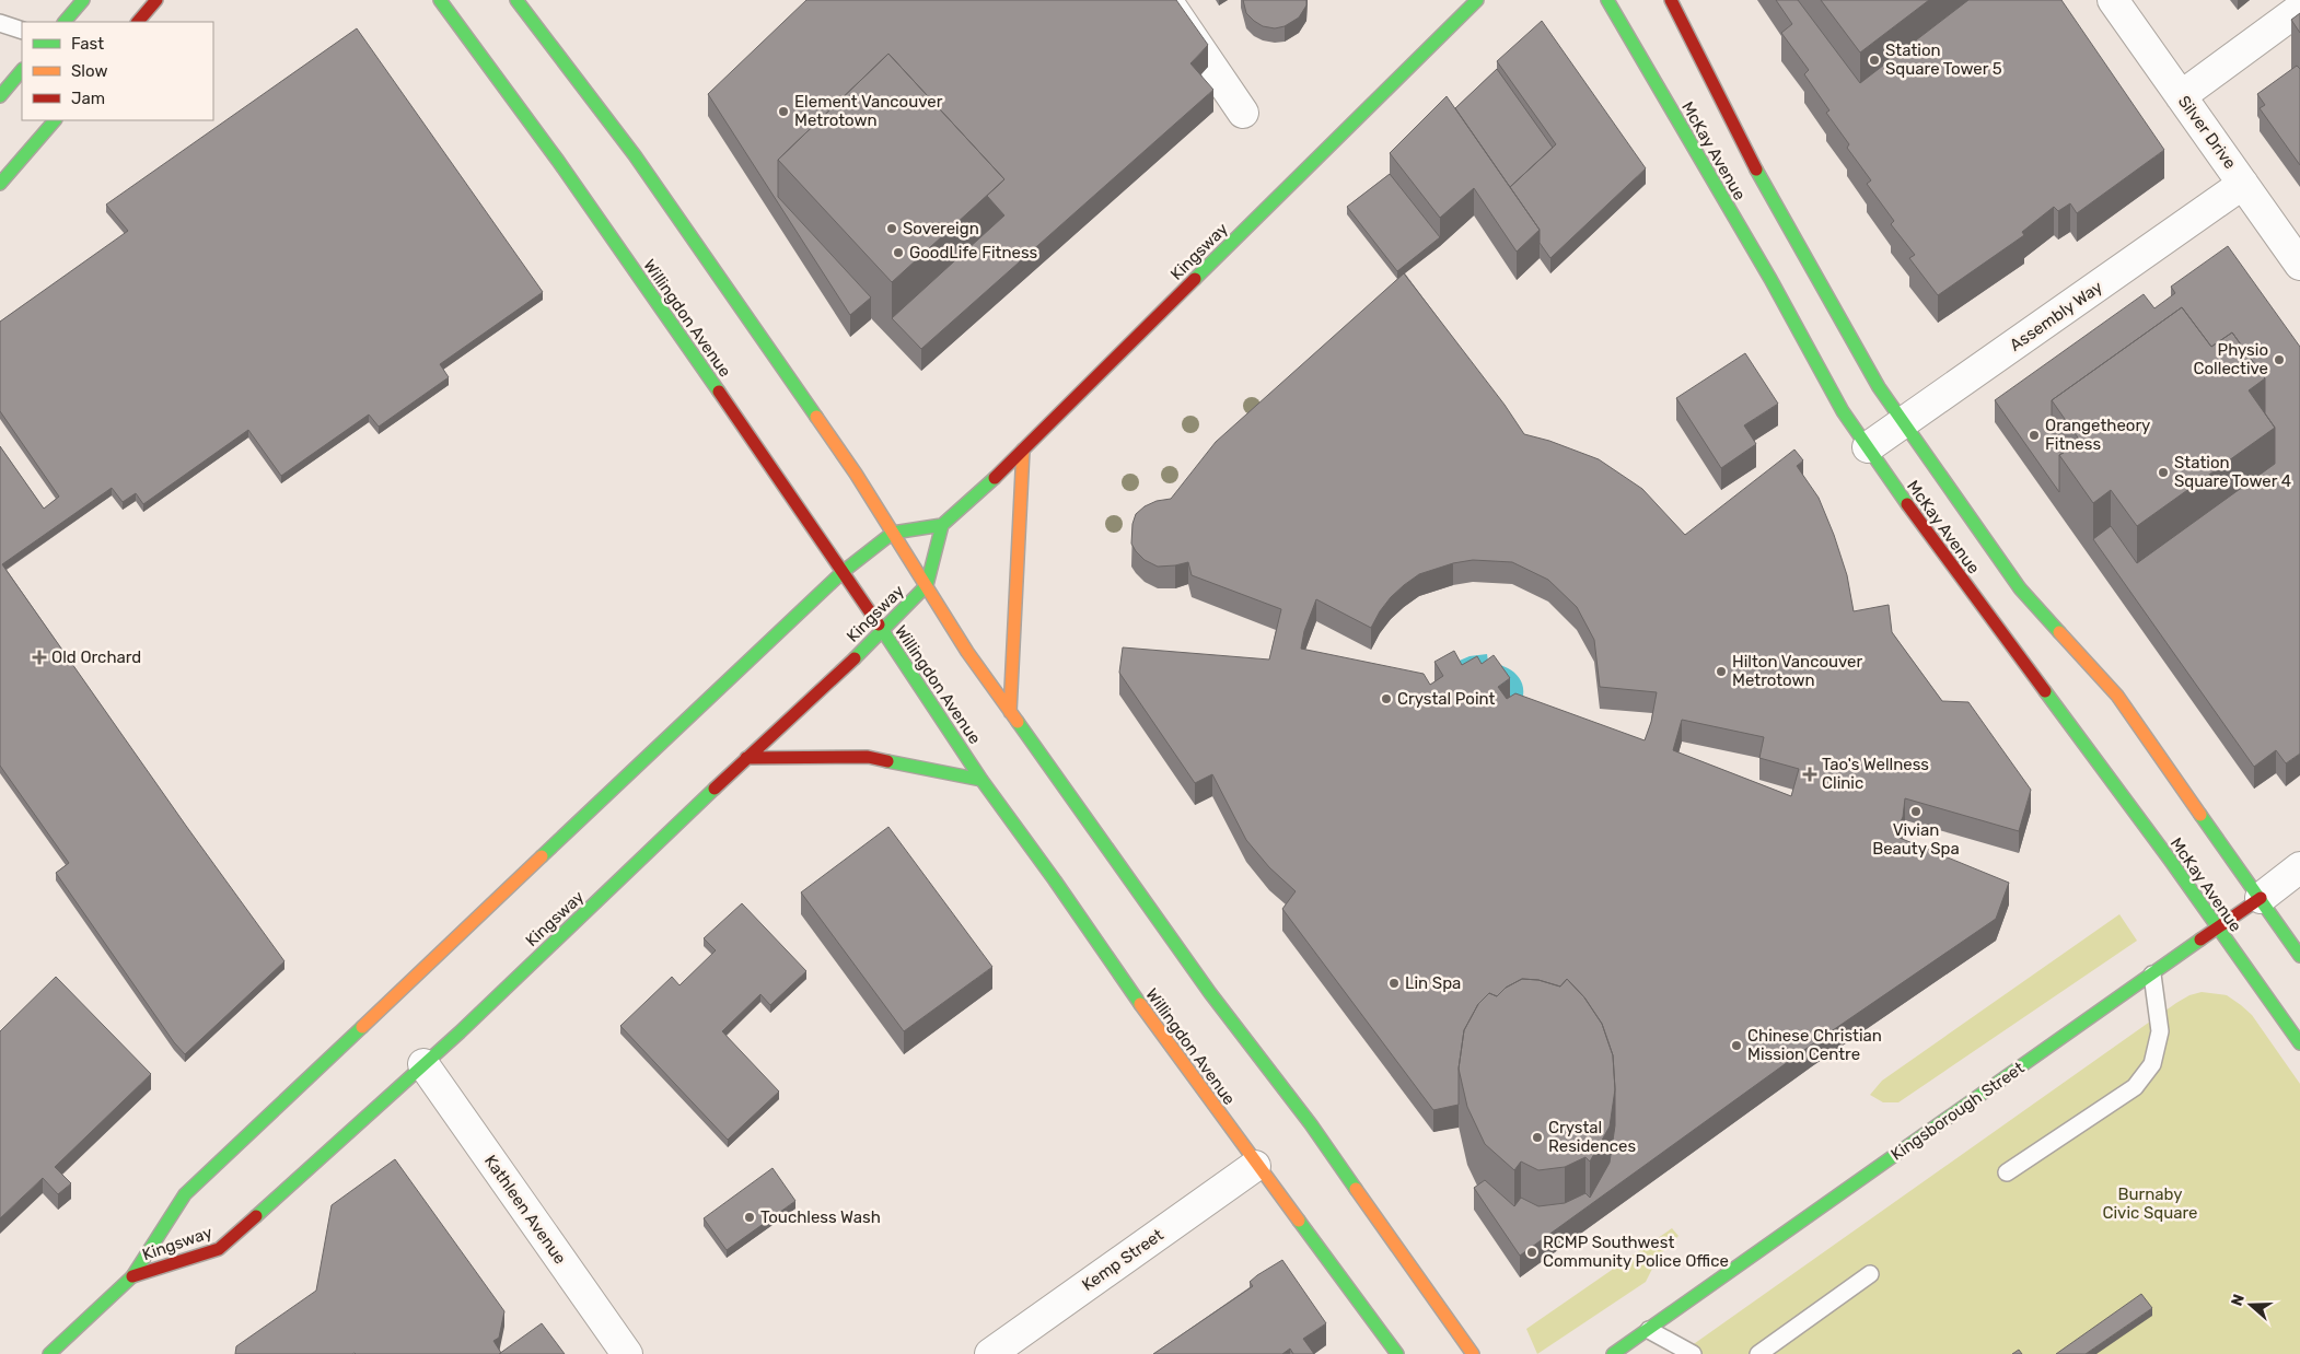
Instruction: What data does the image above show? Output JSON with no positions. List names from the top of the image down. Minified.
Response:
{"streets":{"main road":["McKay Avenue","Kingsway","Willingdon Avenue","Kingsborough Street"],"street":["Silver Drive","Assembly Way","Kathleen Avenue","Kemp Street"]},"crossings":[["Silver Drive","Assembly Way"],["McKay Avenue","Assembly Way"],["McKay Avenue","Kingsborough Street"],["Kingsway","Willingdon Avenue"],["Kingsway","Kathleen Avenue"],["Willingdon Avenue","Kemp Street"]],"parks":["Burnaby Civic Square"],"places":{"other":["Station Square Tower 5","Element Vancouver Metrotown","Sovereign","GoodLife Fitness","Physio Collective","Orangetheory Fitness","Station Square Tower 4","Hilton Vancouver Metrotown","Crystal Point","Vivian Beauty Spa","Lin Spa","Chinese Christian Mission Centre","Crystal Residences","Touchless Wash","RCMP Southwest Community Police Office"],"health":["Old Orchard","Tao's Wellness Clinic"]},"legend":["Fast","Slow","Jam"],"north":"left"}
